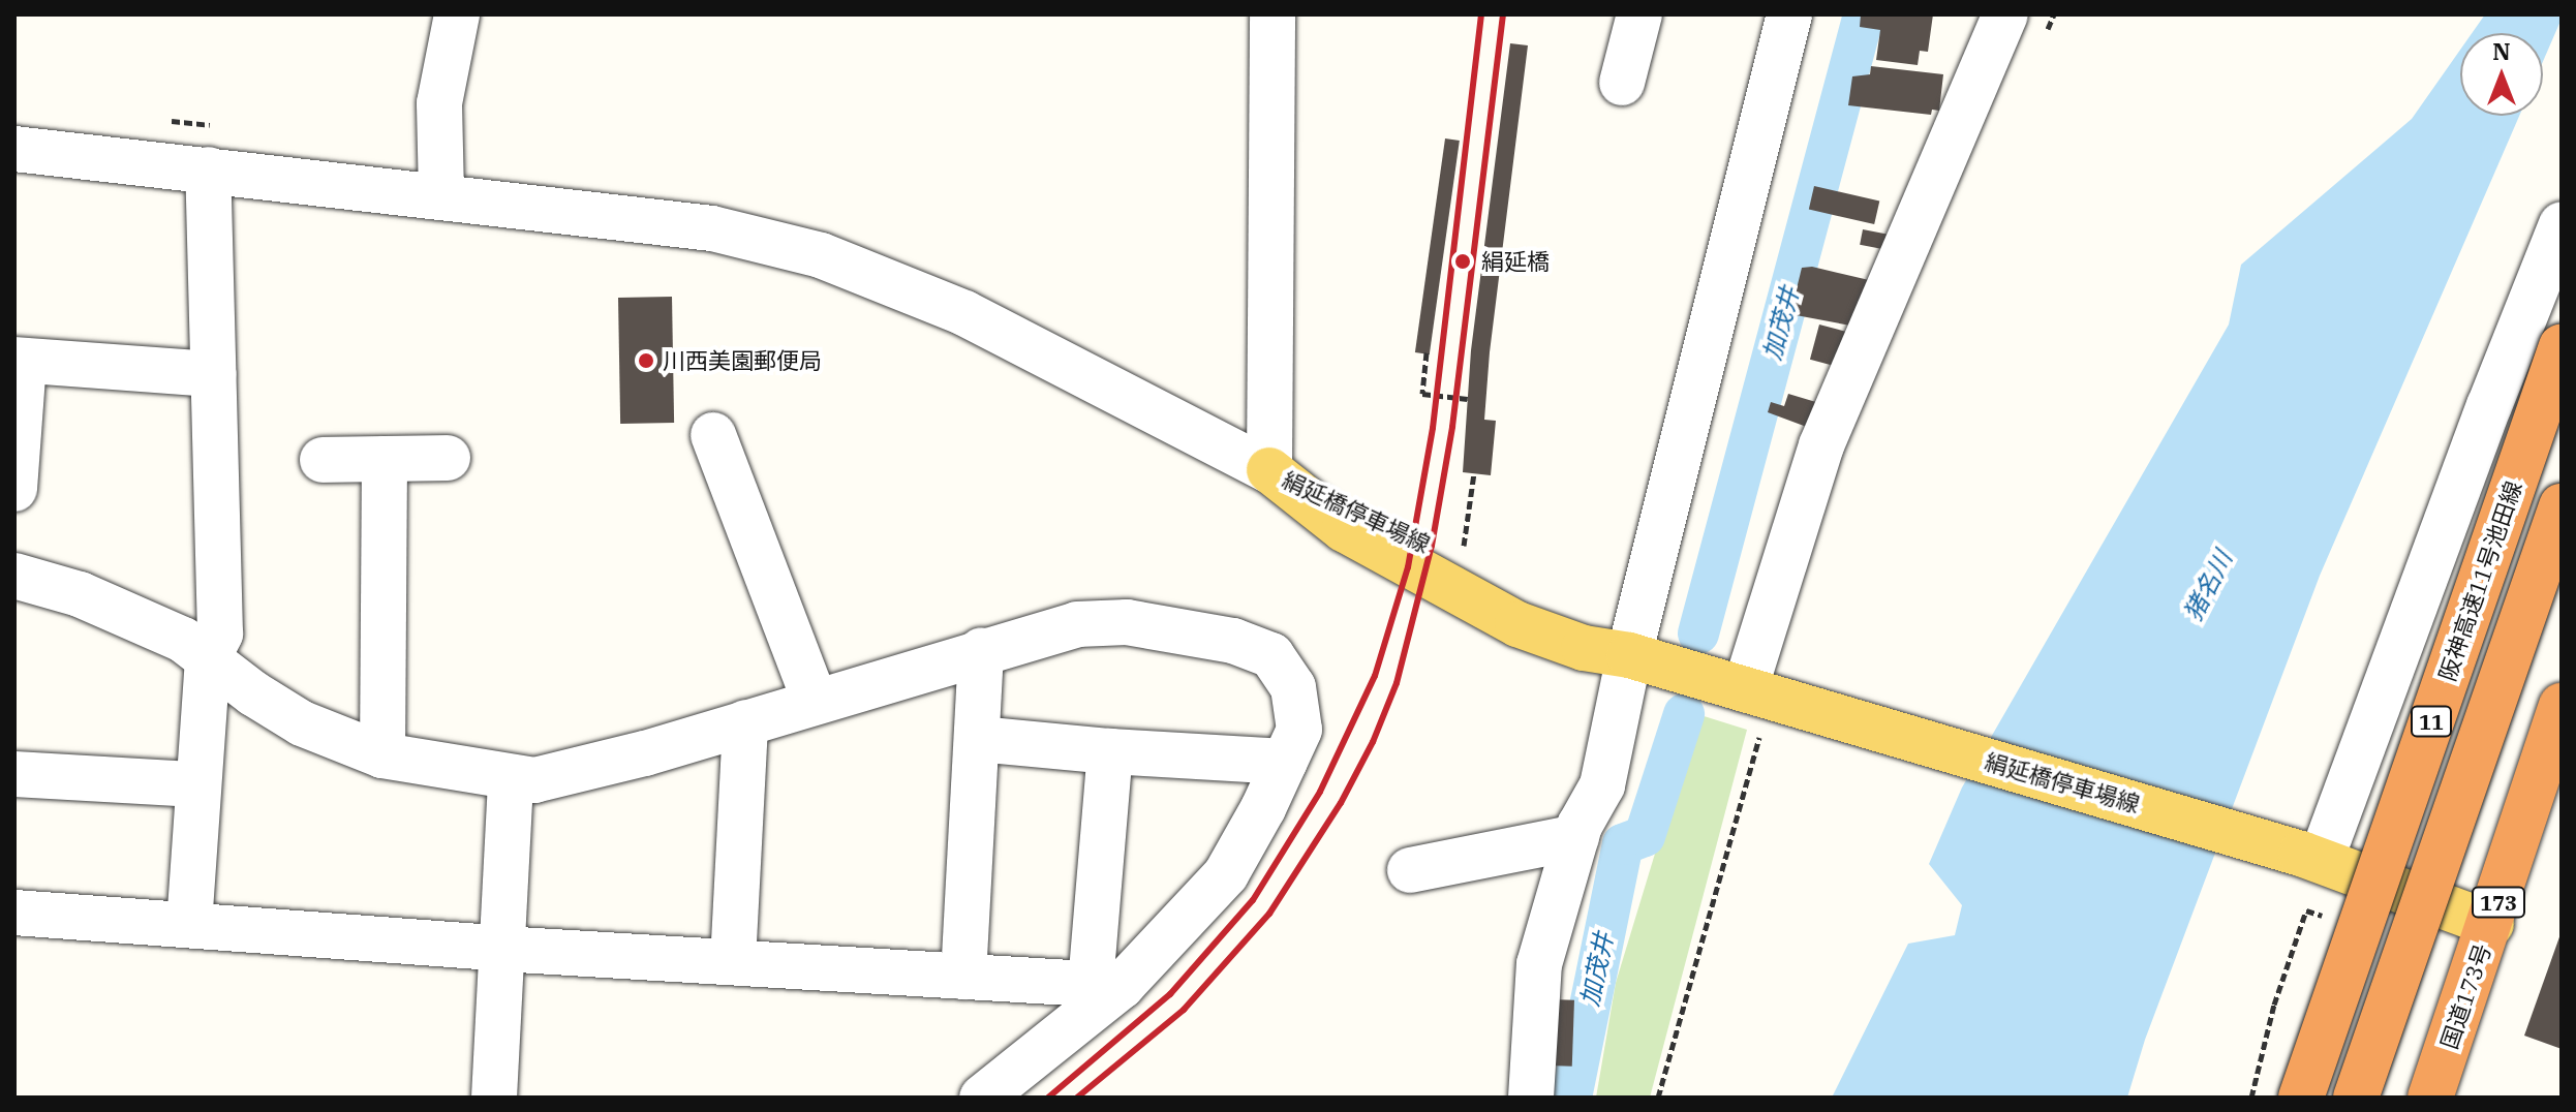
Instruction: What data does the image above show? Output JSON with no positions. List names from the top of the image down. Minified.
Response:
{"streets":{"highway":["阪神高速11号池田線","11","173","国道173号"],"main road":["絹延橋停車場線"]},"crossings":[["絹延橋停車場線","国道173号"]],"water":["加茂井","猪名川"],"places":["絹延橋","川西美園郵便局"],"north":"top"}
